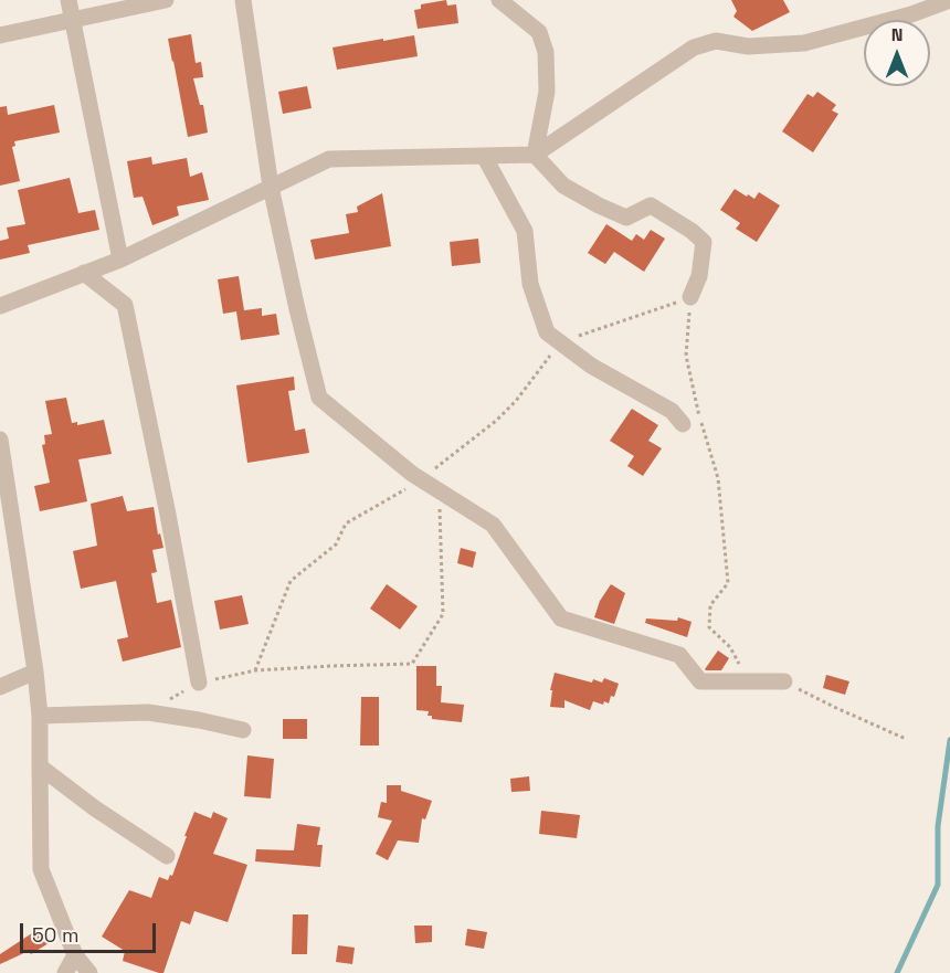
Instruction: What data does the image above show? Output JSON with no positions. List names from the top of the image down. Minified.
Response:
{"scale_bar":"50 m","north":"top"}
